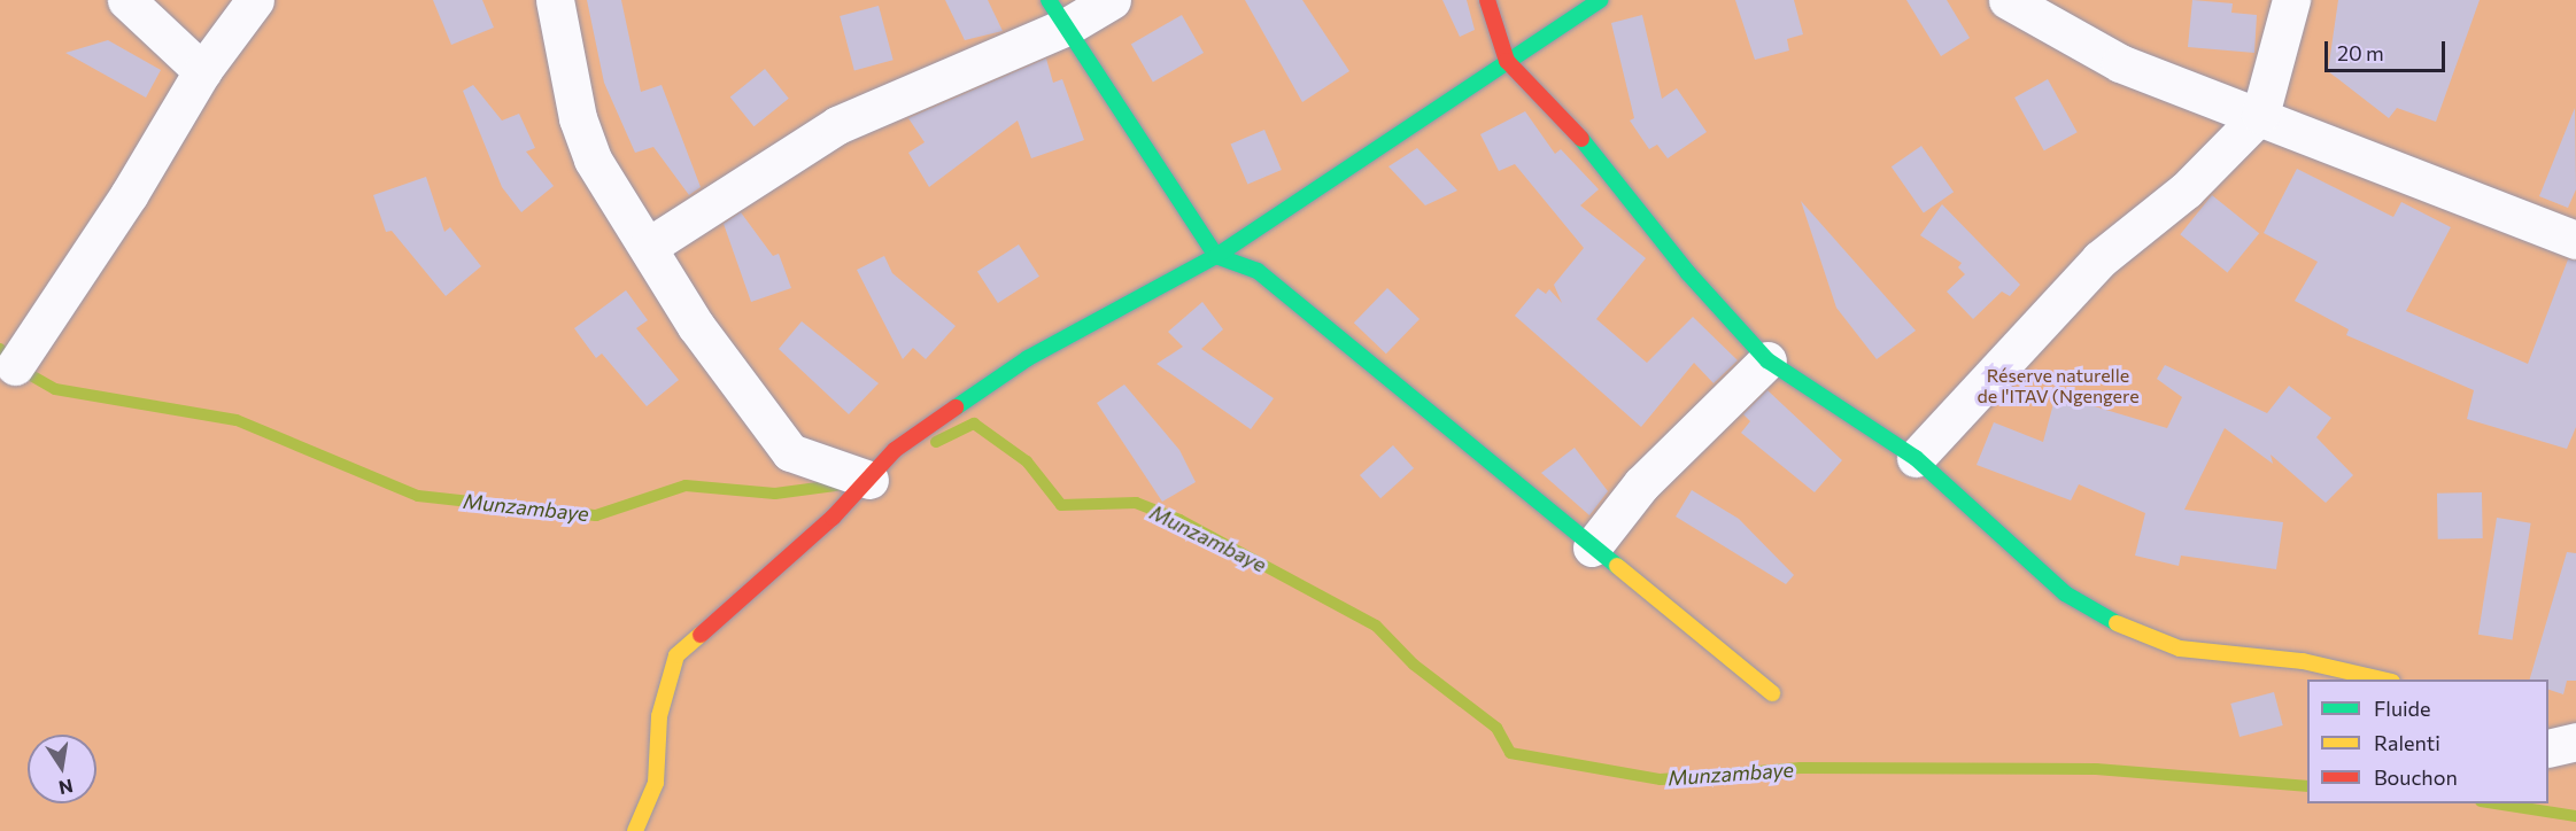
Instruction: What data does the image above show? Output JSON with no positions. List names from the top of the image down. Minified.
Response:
{"water":["Munzambaye"],"parks":["Réserve naturelle de l'ITAV (Ngengere"],"legend":["Fluide","Ralenti","Bouchon"],"scale_bar":"20 m","north":"bottom"}
